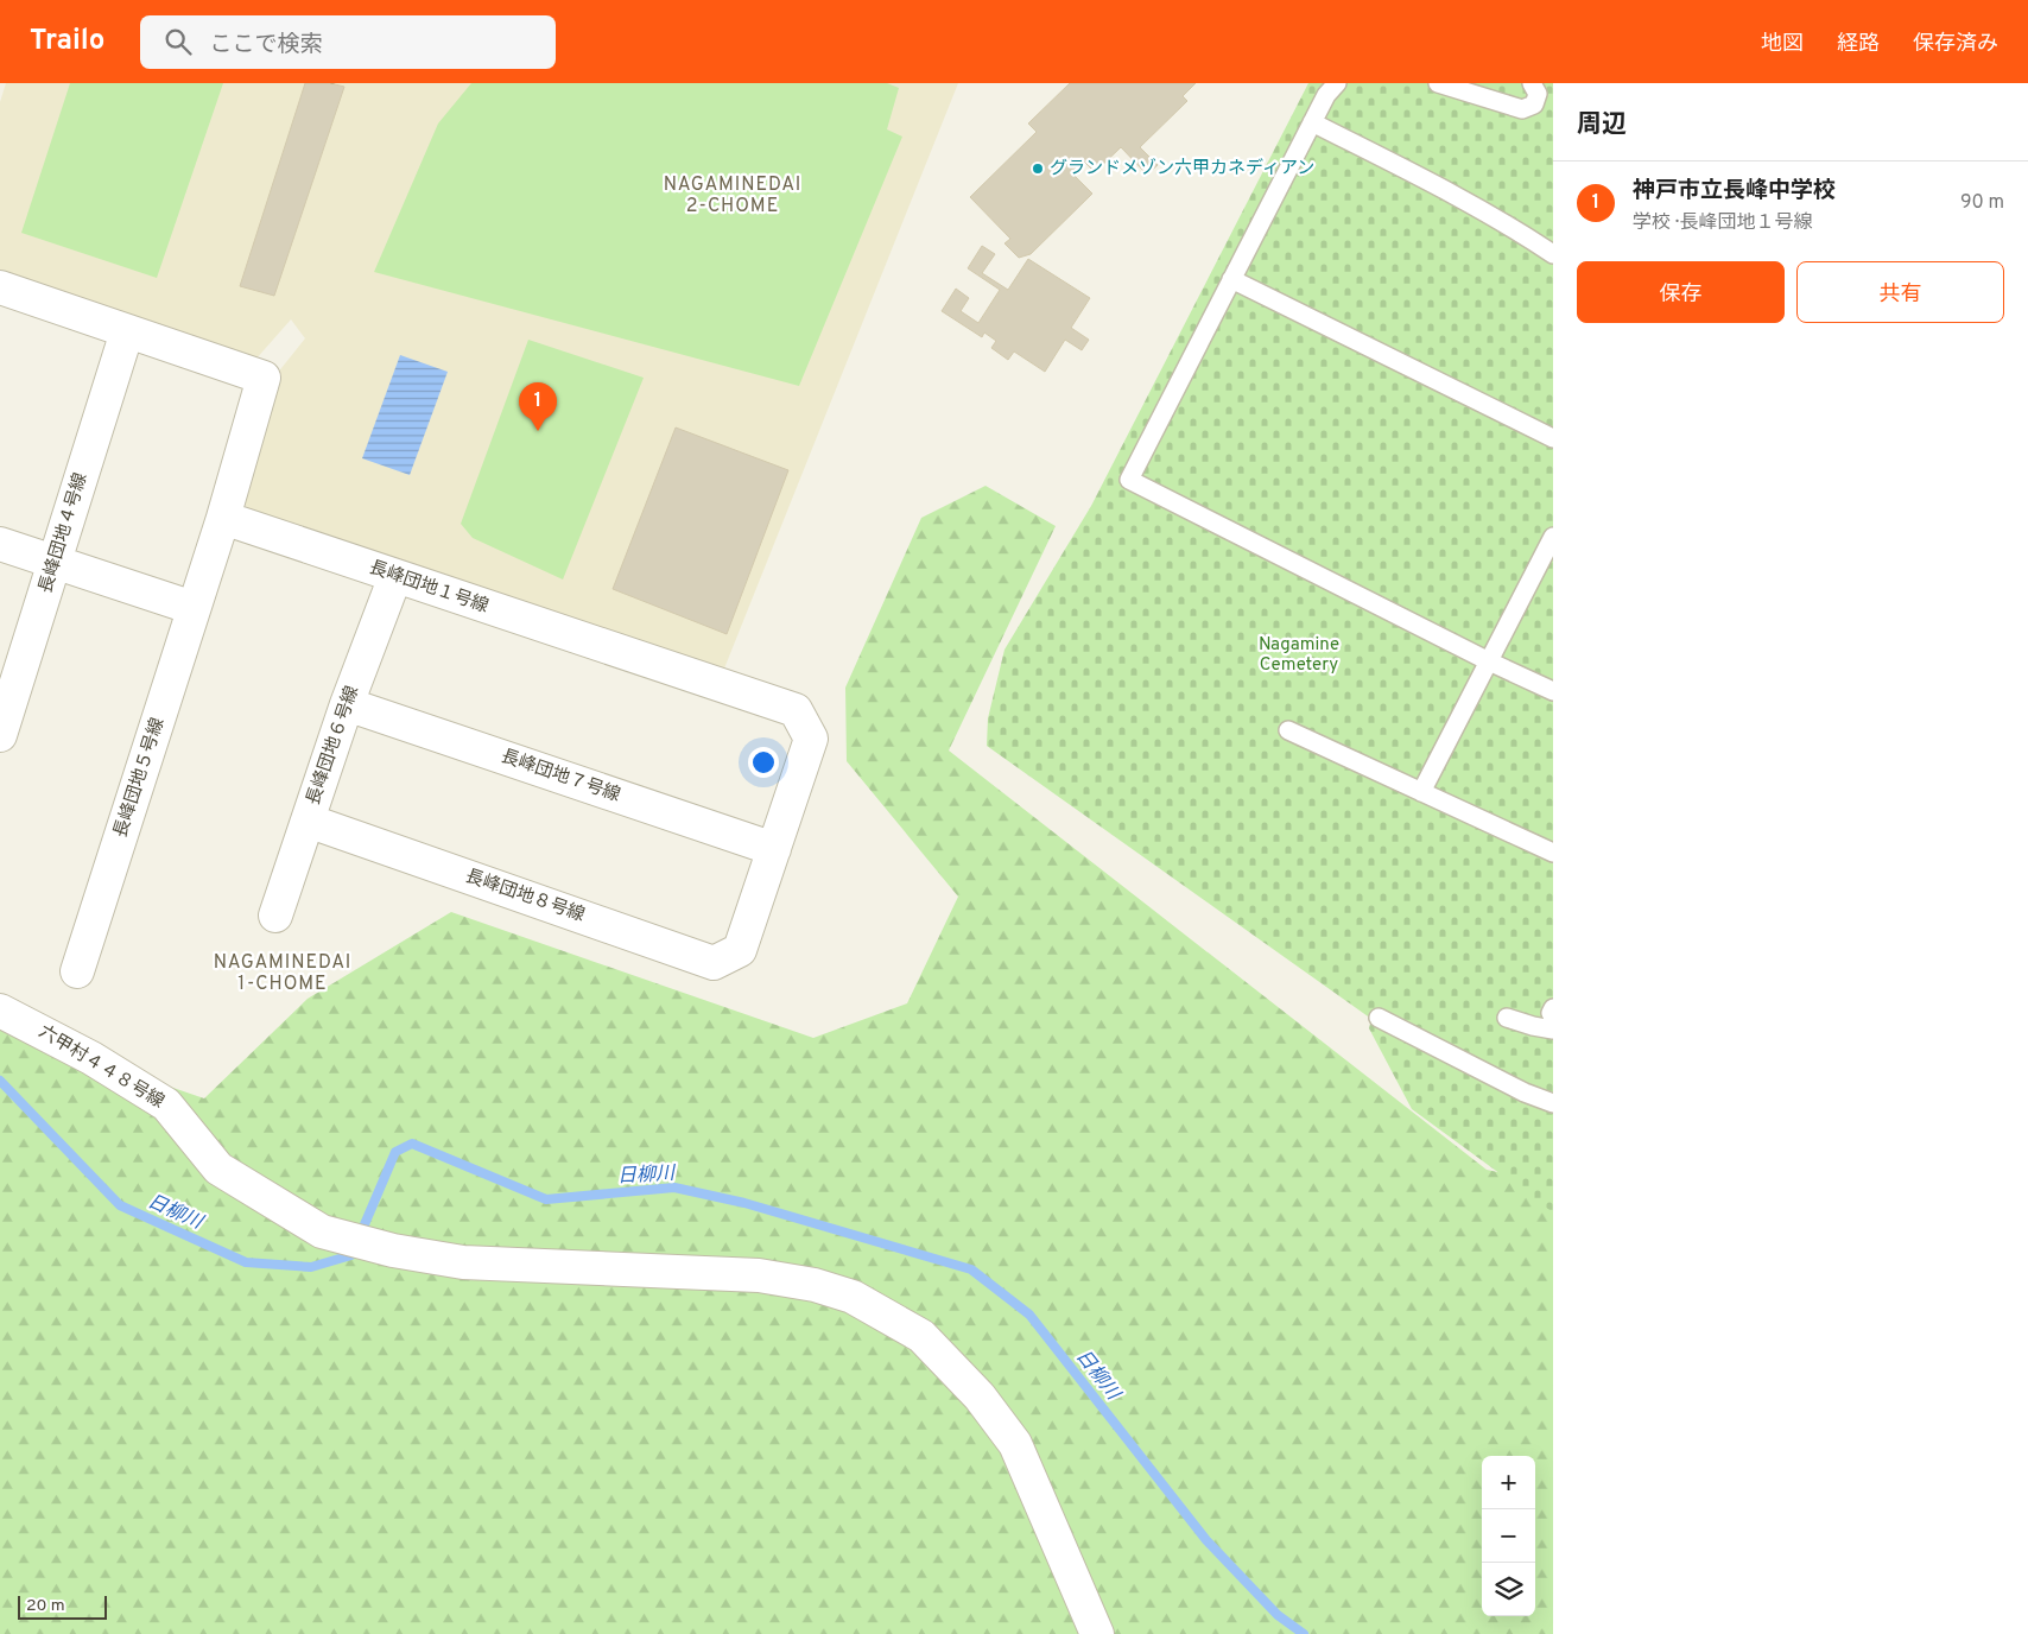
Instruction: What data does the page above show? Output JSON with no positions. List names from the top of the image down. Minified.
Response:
{"streets":{"street":["長峰団地４号線","長峰団地１号線","長峰団地６号線","長峰団地７号線","長峰団地５号線","長峰団地８号線","六甲村４４８号線"]},"crossings":[["長峰団地１号線","長峰団地６号線"],["長峰団地１号線","長峰団地７号線"],["長峰団地１号線","長峰団地５号線"],["長峰団地１号線","長峰団地８号線"],["長峰団地６号線","長峰団地７号線"],["長峰団地６号線","長峰団地８号線"]],"districts":["NAGAMINEDAI 2-CHOME","NAGAMINEDAI 1-CHOME"],"water":["日柳川"],"parks":["Nagamine Cemetery"],"places":["グランドメゾン六甲カネディアン"],"scale_bar":"20 m","page":{"header":"Trailo","search":"ここで検索","nav":["地図","経路","保存済み"],"heading":"周辺","list":[{"mark":"1","name":"神戸市立長峰中学校","note":"学校 · 長峰団地１号線","value":"90 m"}],"buttons":["保存","共有"],"pins":"1","map_buttons":["+","−"],"scale":"20 m"}}
